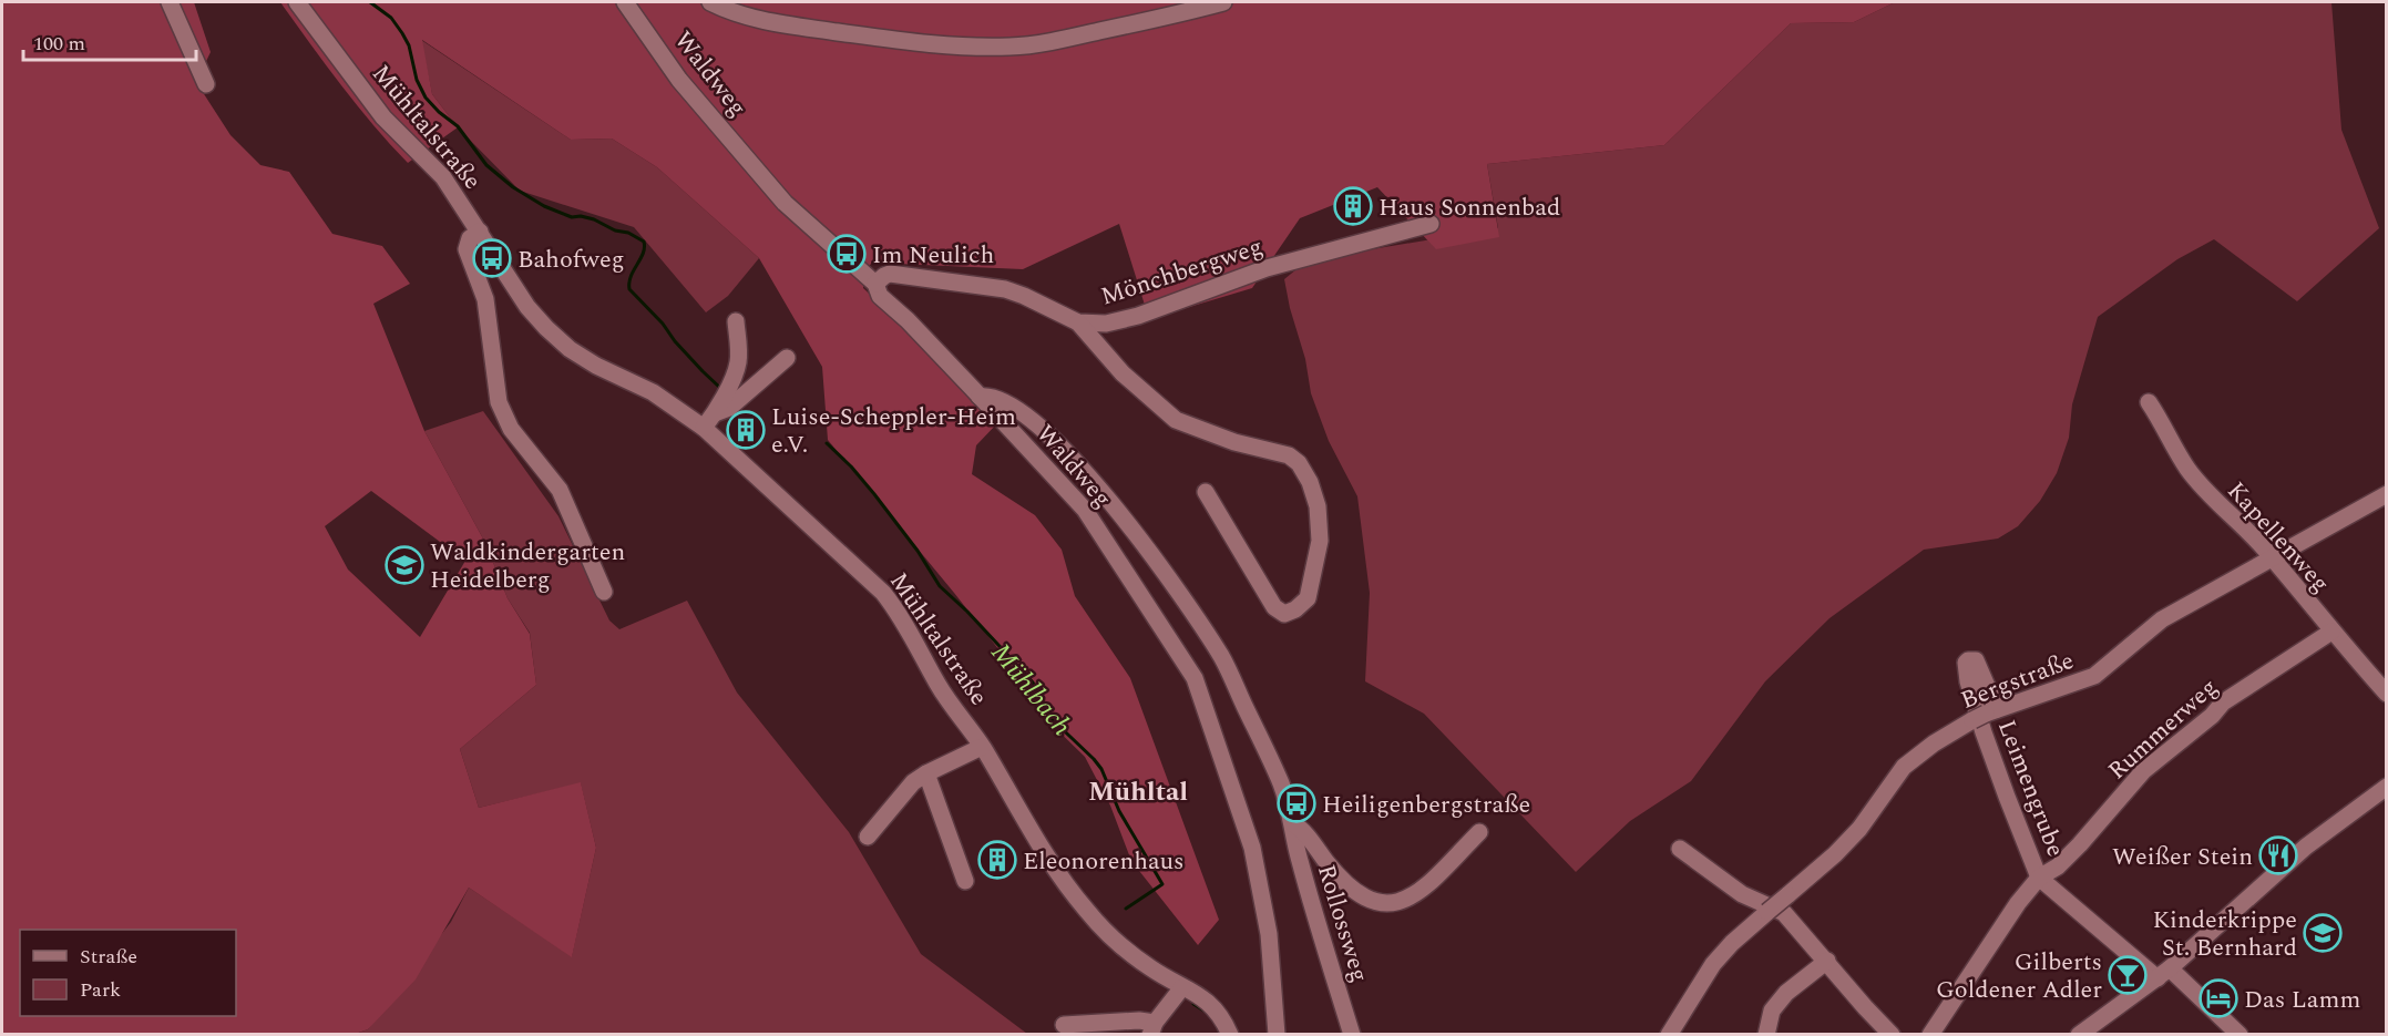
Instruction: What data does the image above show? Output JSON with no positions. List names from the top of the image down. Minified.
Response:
{"streets":{"street":["Waldweg","Mühltalstraße","Mönchbergweg","Kapellenweg","Bergstraße","Rummerweg","Leimengrube","Rollossweg"]},"crossings":[["Waldweg","Mönchbergweg"],["Kapellenweg","Bergstraße"],["Kapellenweg","Rummerweg"],["Bergstraße","Leimengrube"],["Rummerweg","Leimengrube"]],"districts":["Mühltal"],"water":["Mühlbach"],"places":{"building":["Haus Sonnenbad","Luise-Scheppler-Heim e.V.","Eleonorenhaus"],"bus stop":["Im Neulich","Bahofweg","Heiligenbergstraße"],"school or university":["Waldkindergarten Heidelberg","Kinderkrippe St. Bernhard"],"restaurant":["Weißer Stein"],"bar":["Gilberts Goldener Adler"],"hotel":["Das Lamm"]},"legend":["Straße","Park"],"scale_bar":"100 m"}
